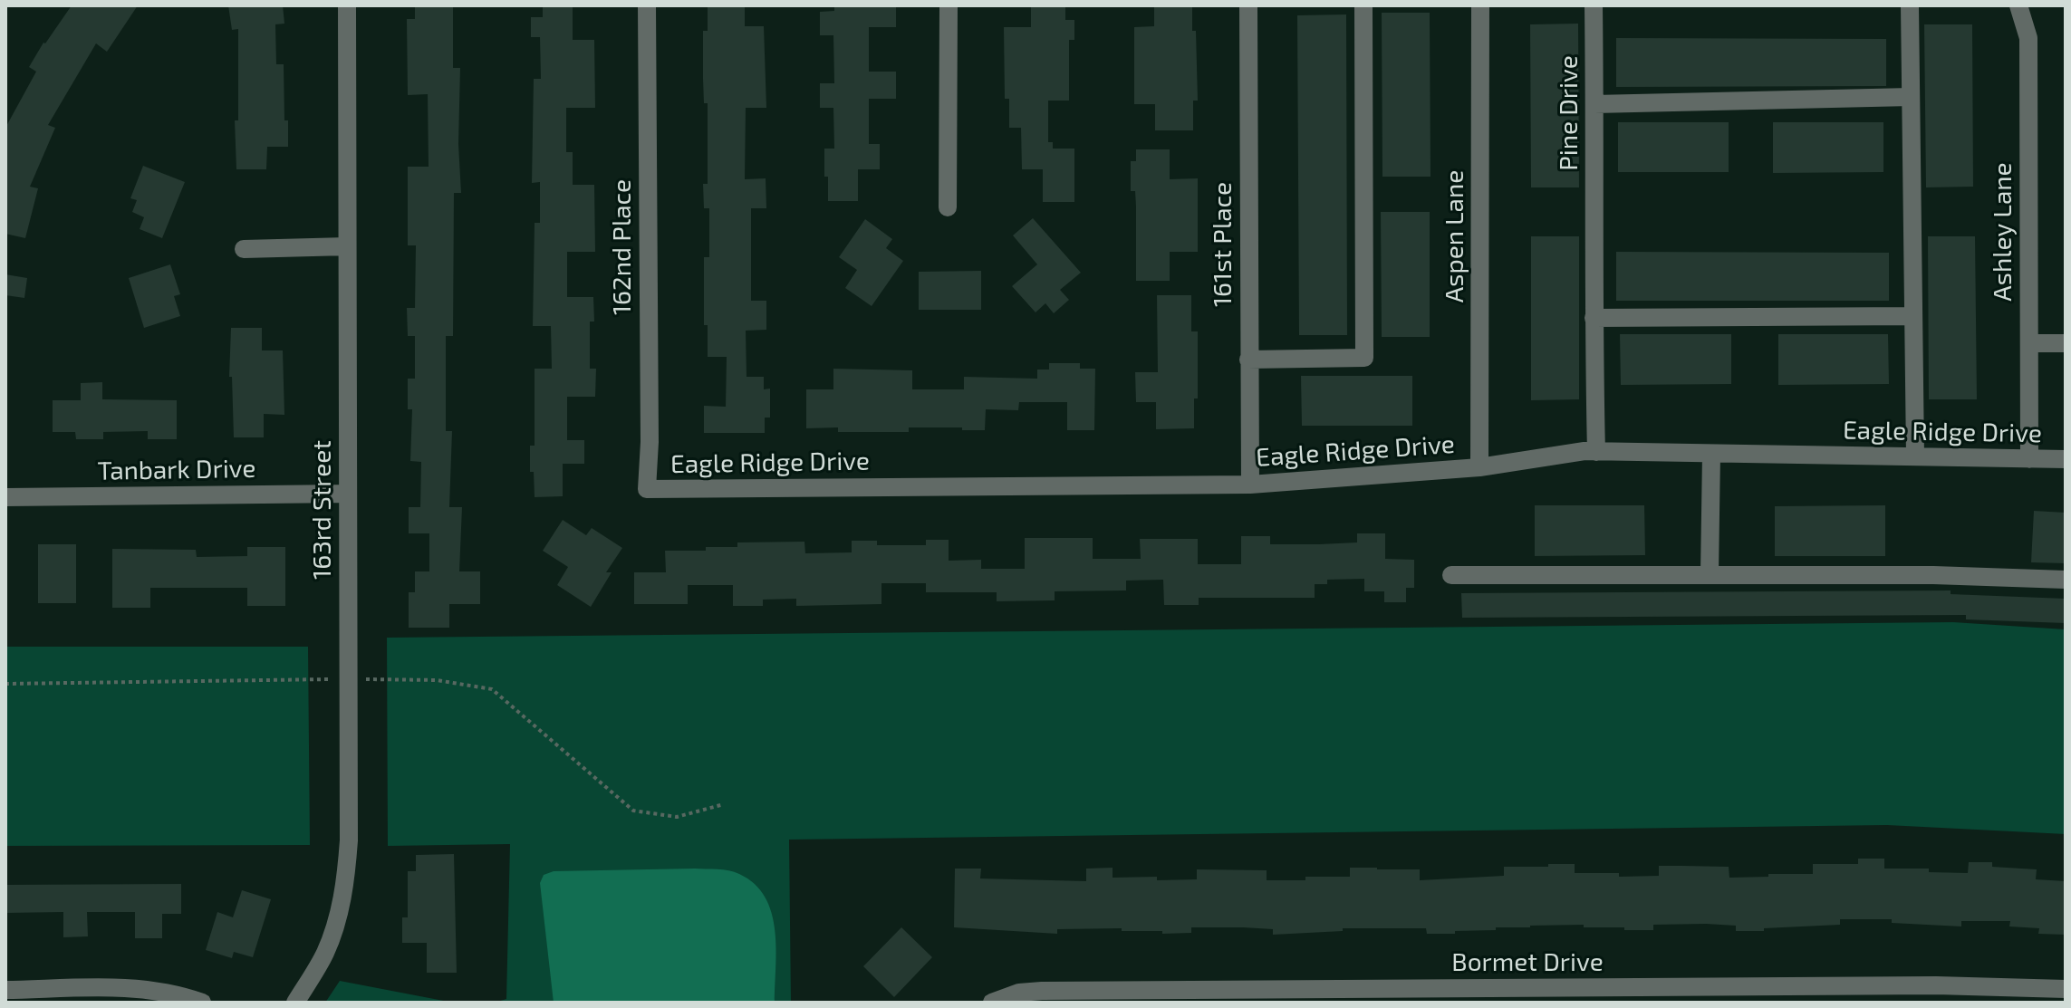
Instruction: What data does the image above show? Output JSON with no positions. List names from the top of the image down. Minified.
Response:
{"streets":{"street":["Pine Drive","Ashley Lane","Aspen Lane","161st Place","162nd Place","Eagle Ridge Drive","Tanbark Drive","163rd Street","Bormet Drive"]},"crossings":[["Pine Drive","Eagle Ridge Drive"],["Ashley Lane","Eagle Ridge Drive"],["Aspen Lane","Eagle Ridge Drive"],["161st Place","Eagle Ridge Drive"],["162nd Place","Eagle Ridge Drive"],["Tanbark Drive","163rd Street"]]}
